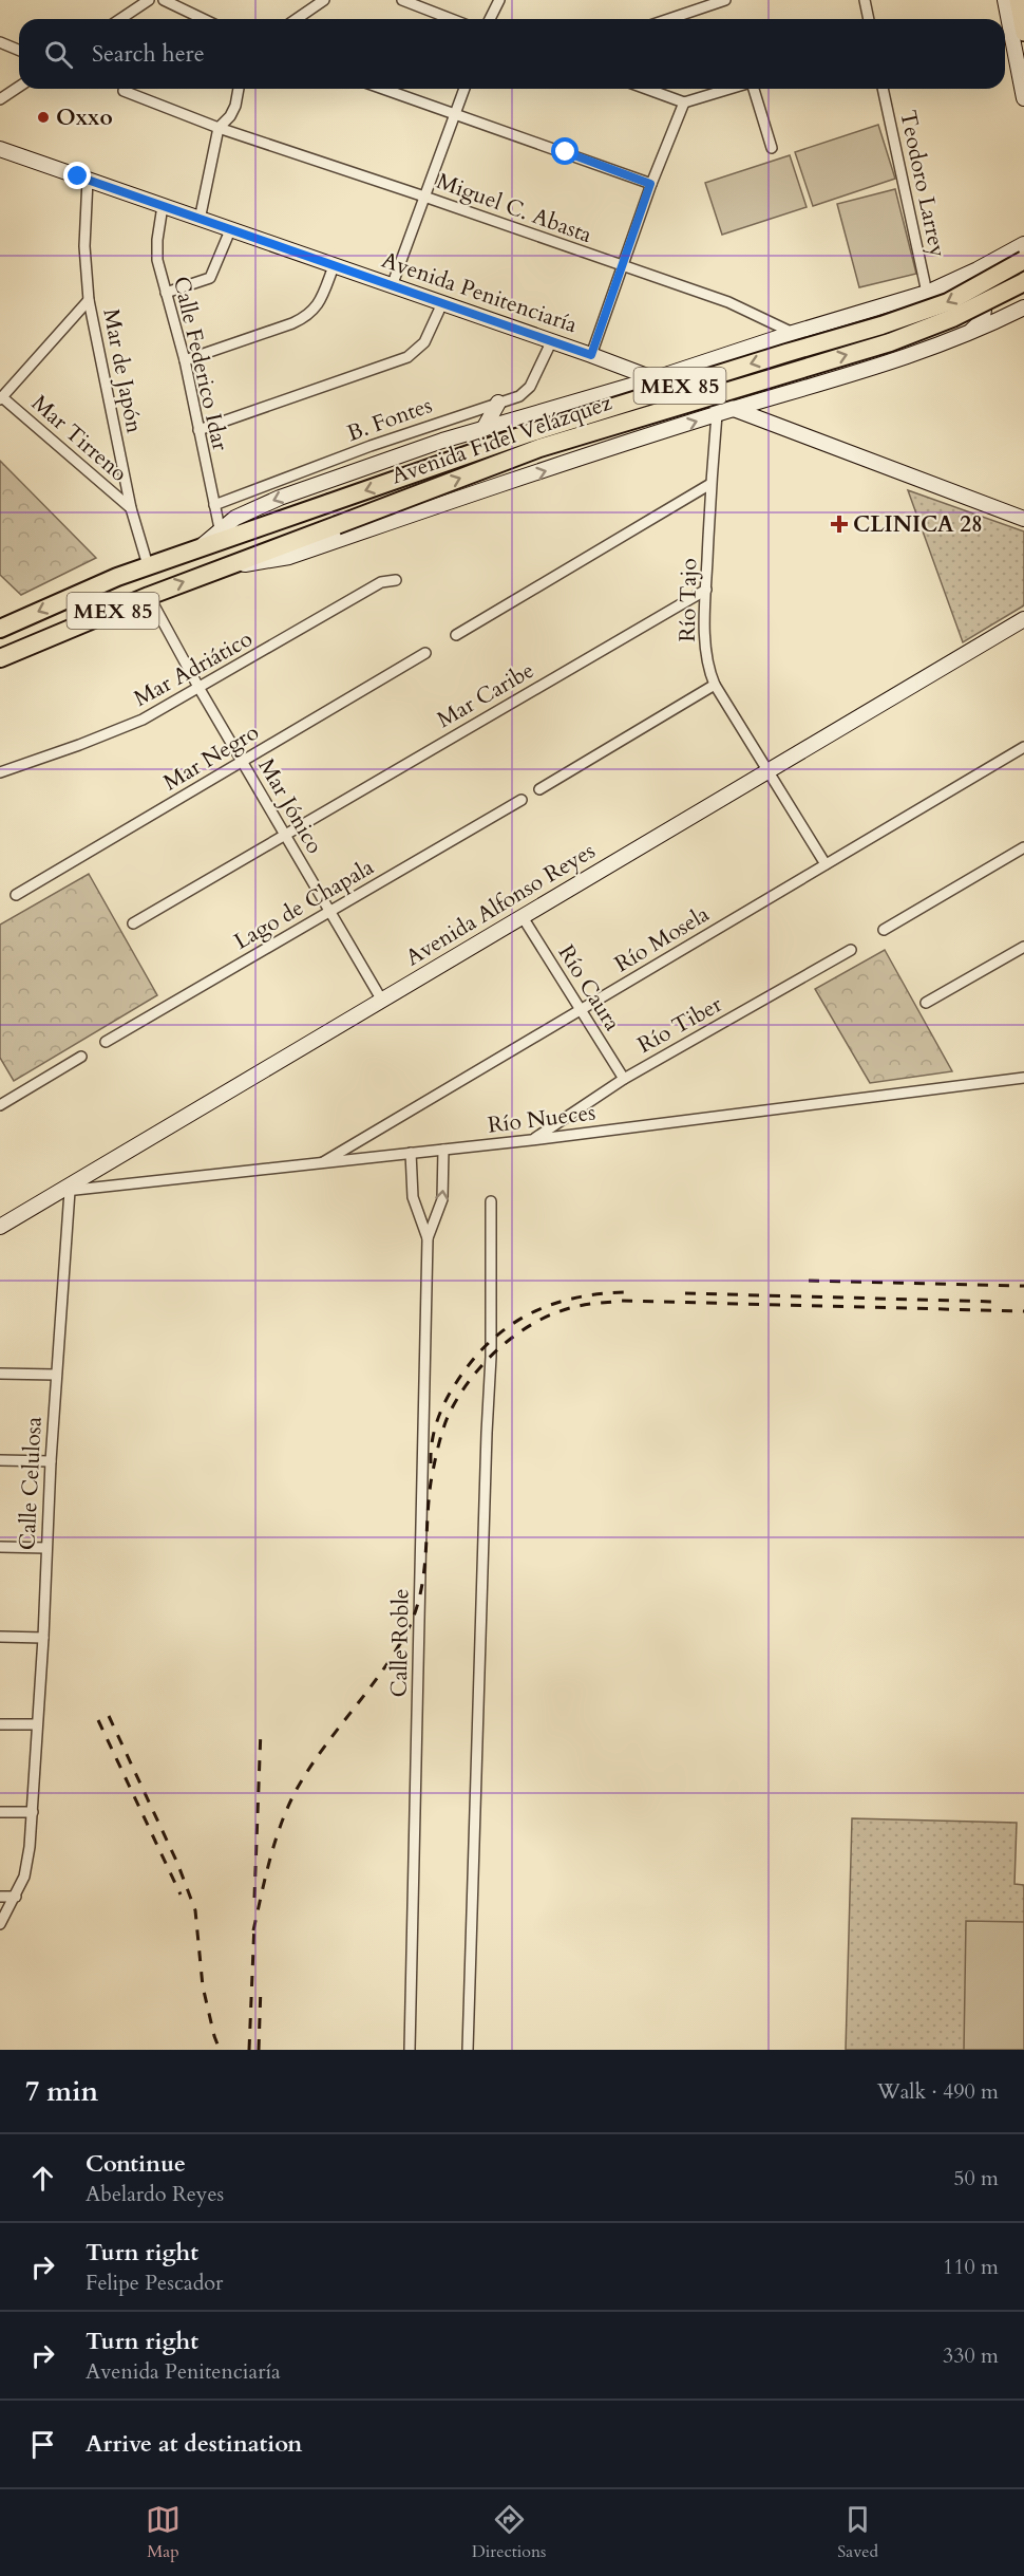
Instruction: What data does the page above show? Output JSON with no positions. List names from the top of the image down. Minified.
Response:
{"streets":{"highway":["MEX 85","Avenida Fidel Velázquez"],"street":["Teodoro Larrey","Miguel C. Abasta","Avenida Penitenciaría","Calle Federico Idar","Mar de Japón","B. Fontes","Mar Tirreno","Río Tajo","Mar Adriático","Mar Caribe","Mar Negro","Mar Jónico","Lago de Chapala","Avenida Alfonso Reyes","Río Mosela","Río Caura","Río Tiber","Río Nueces","Calle Celulosa","Calle Roble"]},"crossings":[["Avenida Penitenciaría","Calle Federico Idar"],["Avenida Penitenciaría","Mar de Japón"],["Avenida Penitenciaría","B. Fontes"],["Calle Federico Idar","B. Fontes"],["Mar de Japón","Mar Tirreno"],["Mar de Japón","Avenida Fidel Velázquez"],["Avenida Fidel Velázquez","Mar Jónico"],["Río Tajo","Mar Caribe"],["Río Tajo","Avenida Alfonso Reyes"],["Río Tajo","Río Mosela"],["Mar Adriático","Mar Jónico"],["Mar Caribe","Mar Jónico"],["Mar Negro","Mar Jónico"],["Mar Jónico","Lago de Chapala"],["Mar Jónico","Avenida Alfonso Reyes"],["Avenida Alfonso Reyes","Río Caura"],["Avenida Alfonso Reyes","Río Nueces"],["Avenida Alfonso Reyes","Calle Celulosa"],["Río Mosela","Río Caura"],["Río Mosela","Río Nueces"],["Río Caura","Río Tiber"],["Río Tiber","Río Nueces"],["Río Nueces","Calle Celulosa"],["Río Nueces","Calle Roble"]],"places":{"other":["Oxxo"],"health":["CLINICA 28"]},"page":{"search":"Search here","heading":["7 min","Walk · 490 m"],"list":[["Continue","Abelardo Reyes","50 m"],["Turn right","Felipe Pescador","110 m"],["Turn right","Avenida Penitenciaría","330 m"],"Arrive at destination"],"nav":["Map","Directions","Saved"]}}
